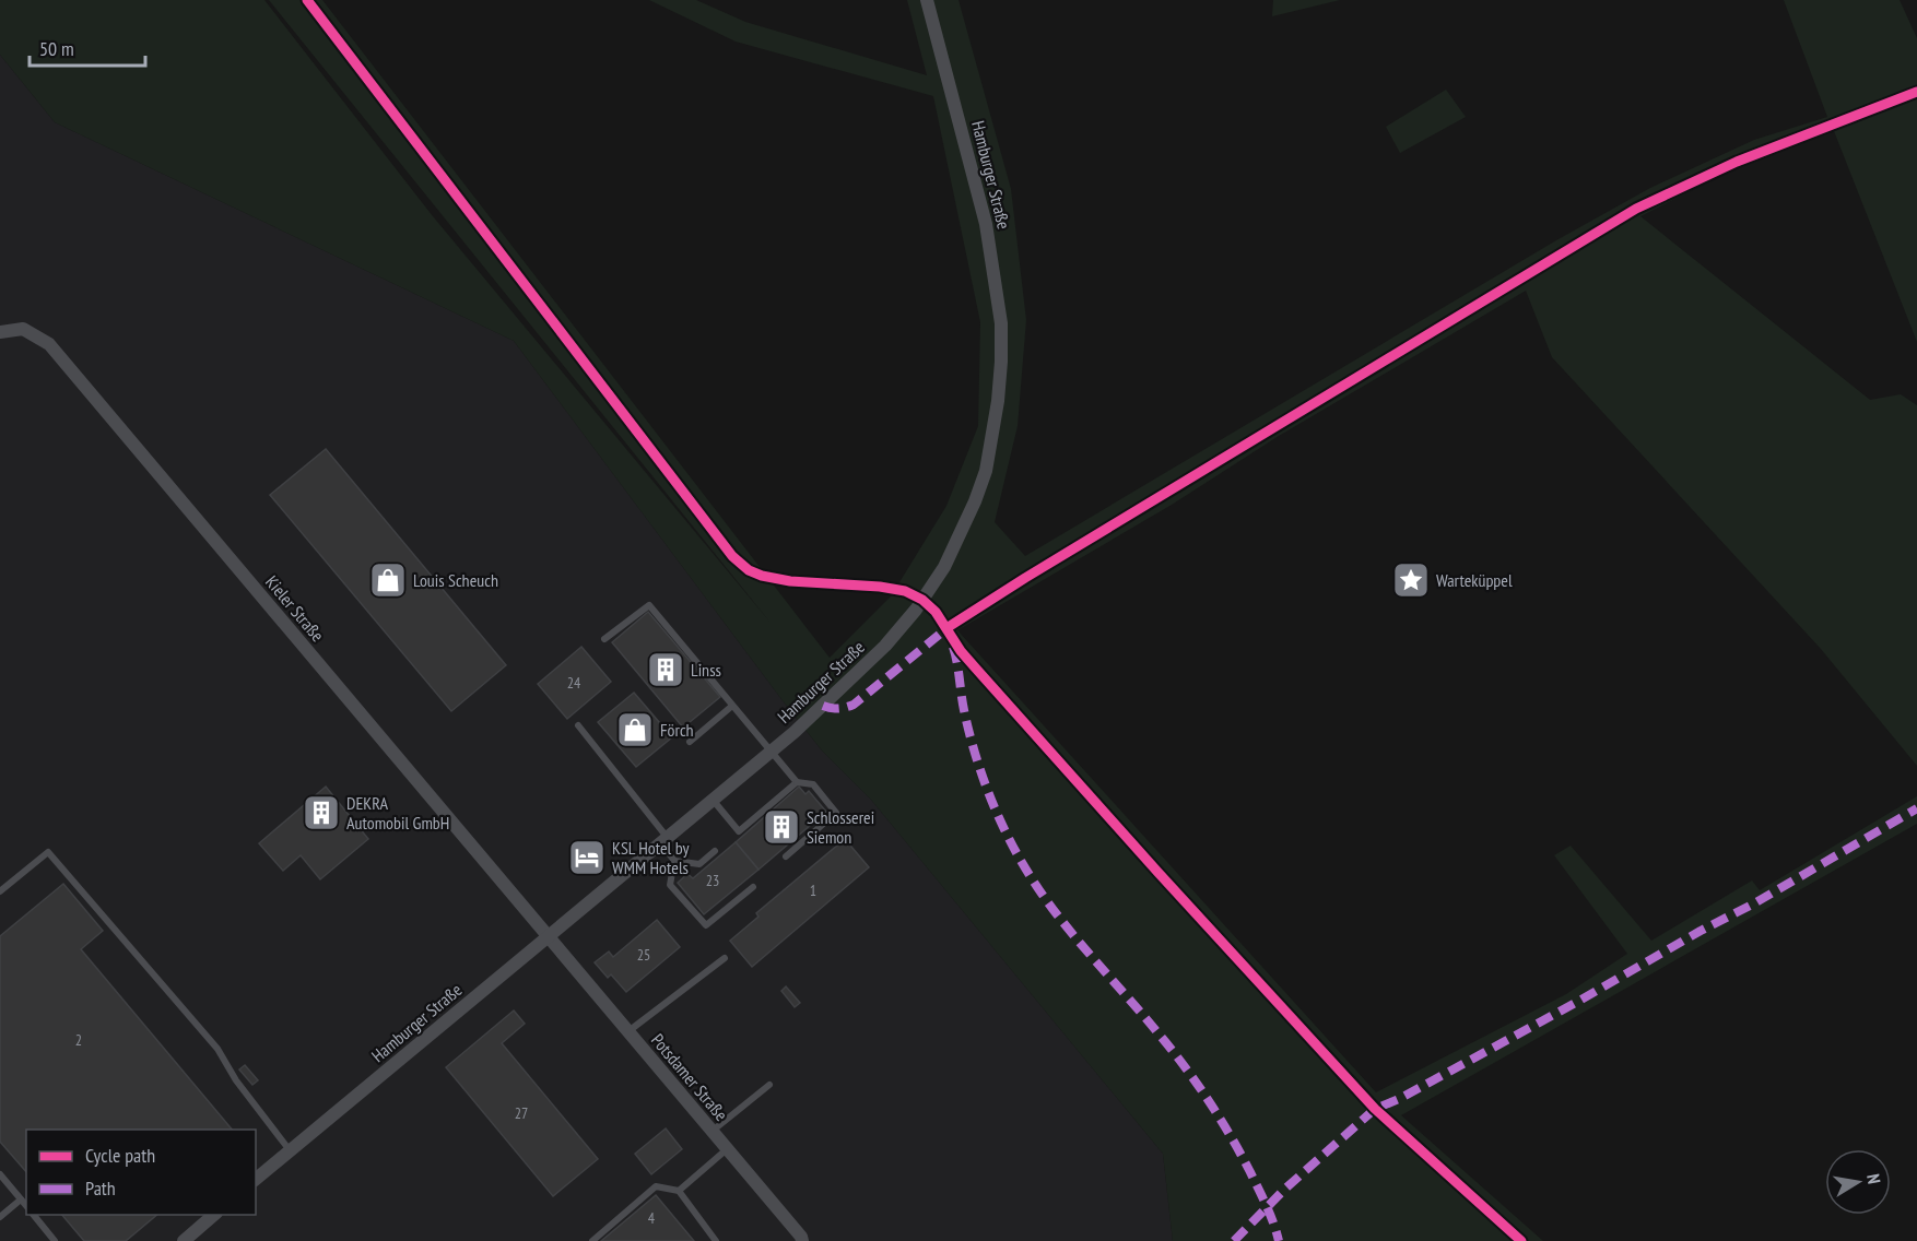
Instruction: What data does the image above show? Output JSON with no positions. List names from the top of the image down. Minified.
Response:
{"streets":{"street":["Hamburger Straße","Kieler Straße","Potsdamer Straße"]},"crossings":[["Hamburger Straße","Kieler Straße"],["Hamburger Straße","Potsdamer Straße"],["Kieler Straße","Potsdamer Straße"]],"places":{"shop":["Louis Scheuch","Förch"],"place":["Warteküppel"],"building":["Linss","DEKRA Automobil GmbH","Schlosserei Siemon"],"hotel":["KSL Hotel by WMM Hotels"]},"house_numbers":["24","23","1","25","2","27","4"],"legend":["Cycle path","Path"],"scale_bar":"50 m","north":"right"}
